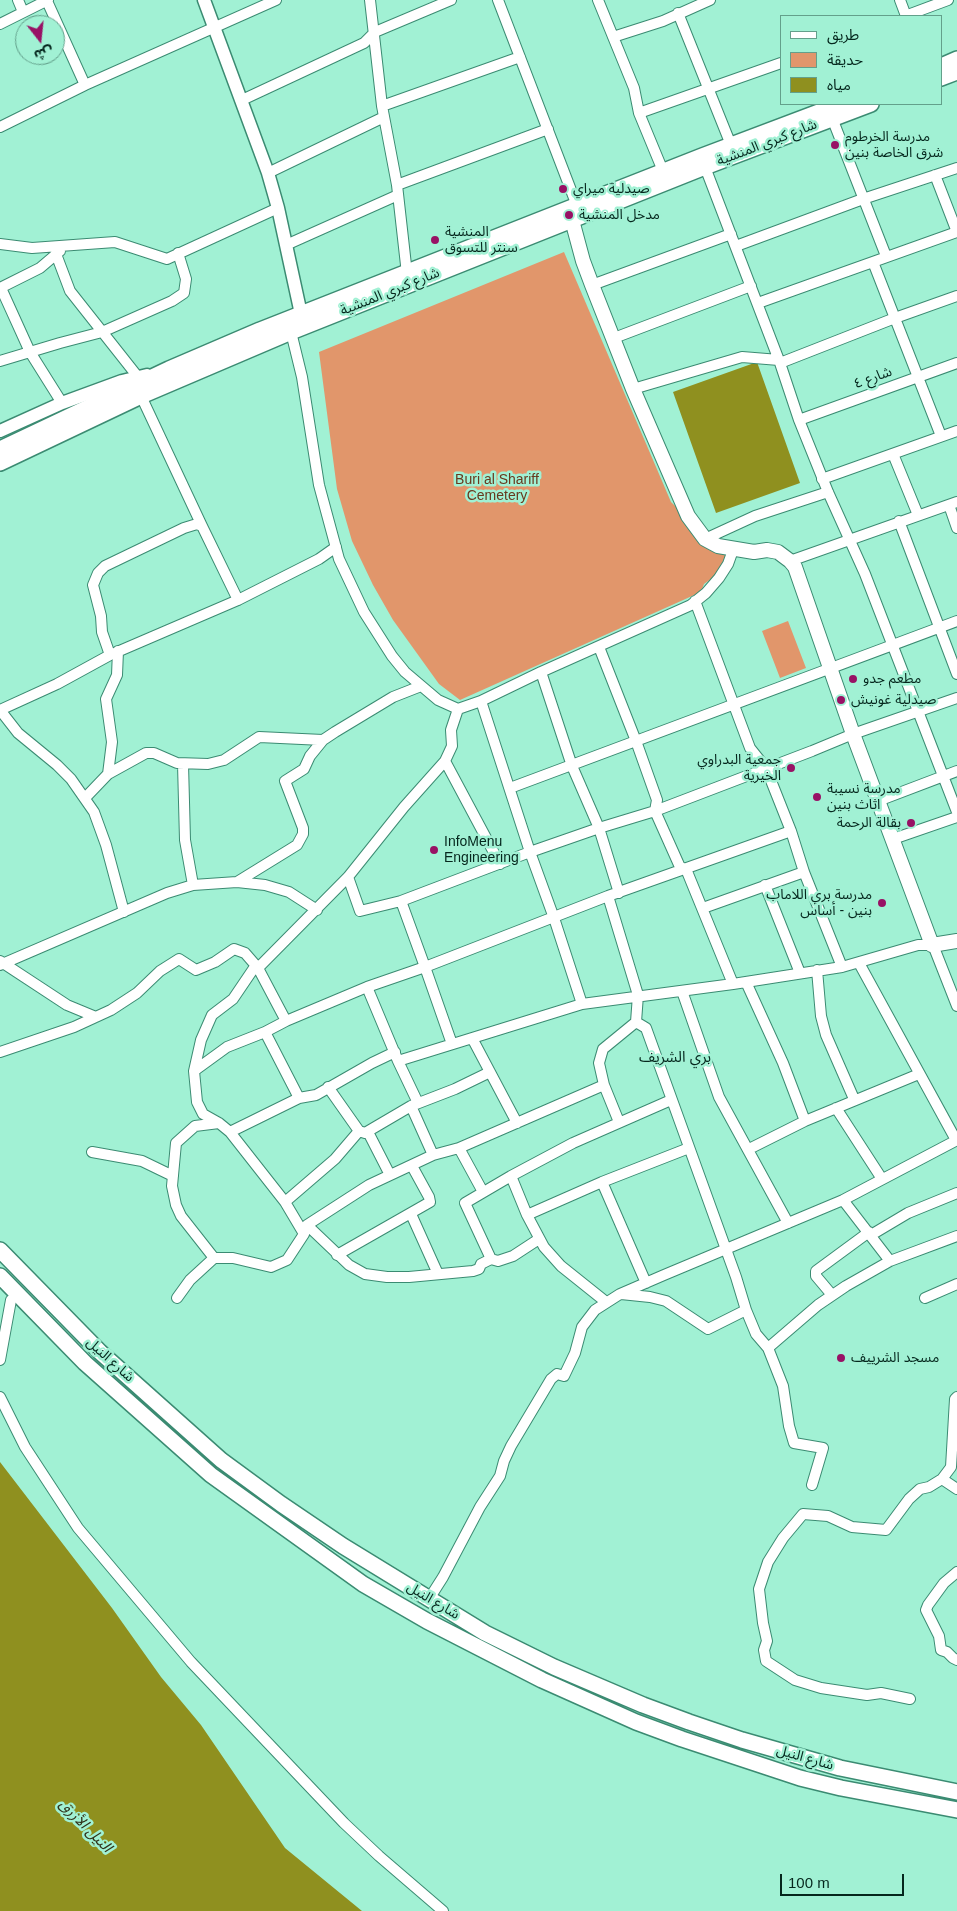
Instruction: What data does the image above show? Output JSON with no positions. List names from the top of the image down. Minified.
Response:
{"streets":{"main road":["شارع كبري المنشية","شارع النيل"],"street":["شارع ٤"]},"districts":["بري الشريف"],"water":["النيل الأزرق"],"parks":["Buri al Shariff Cemetery"],"places":["مدرسة الخرطوم شرق الخاصة بنين","صيدلية ميراي","مدخل المنشية","المنشية سنتر للتسوق","مطعم جدو","صيدلية غونيش","جمعية البدراوي الخيرية","مدرسة نسيبة اثاث بنين","بقالة الرحمة","InfoMenu Engineering","مدرسة بري اللاماب بنين - أساس","مسجد الشرييف"],"legend":["طريق","حديقة","مياه"],"scale_bar":"100 m","north":"bottom"}
